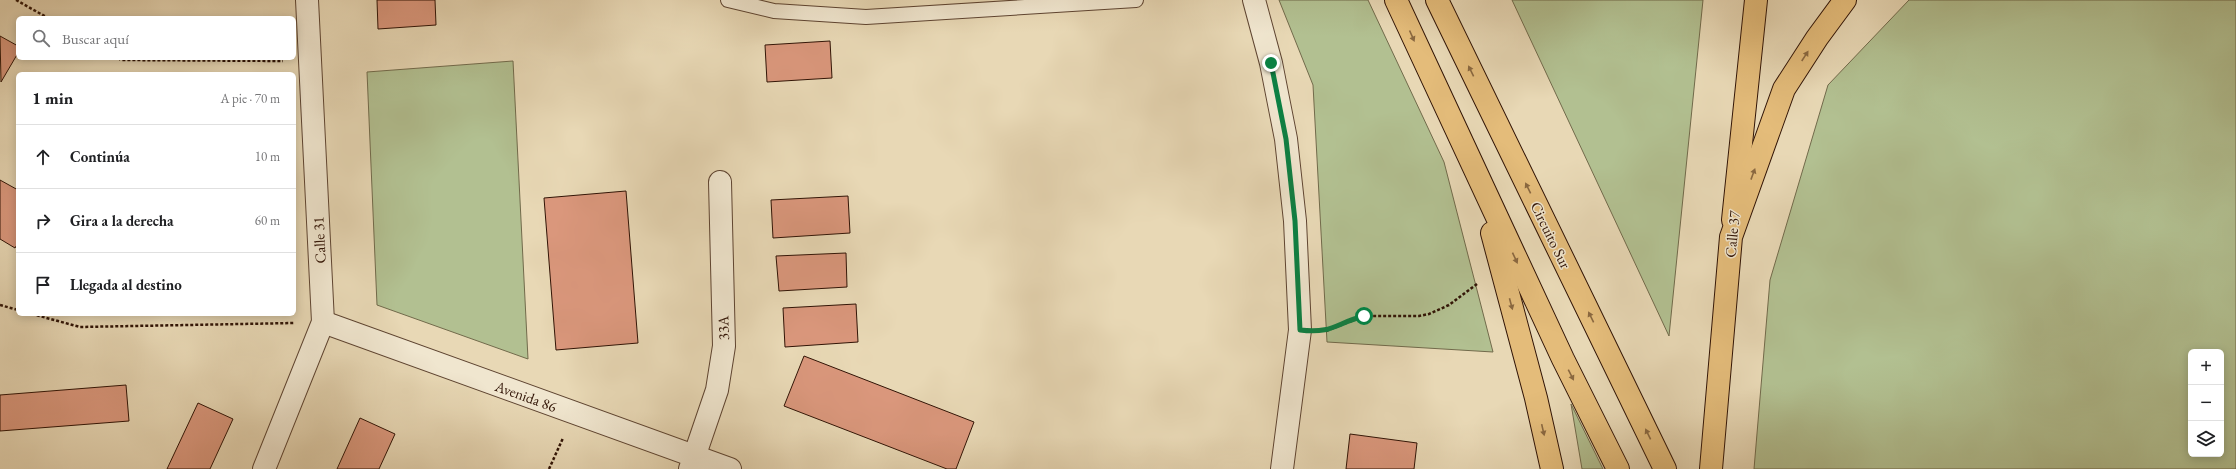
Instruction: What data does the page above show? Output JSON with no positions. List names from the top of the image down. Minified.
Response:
{"streets":{"main road":["Calle 37","Circuito Sur"],"street":["Calle 31","33A","Avenida 86"]},"crossings":[["Calle 31","Avenida 86"],["33A","Avenida 86"]],"page":{"search":"Buscar aquí","heading":["1 min","A pie · 70 m"],"list":[["Continúa","10 m"],["Gira a la derecha","60 m"],"Llegada al destino"],"map_buttons":["+","−"]}}
